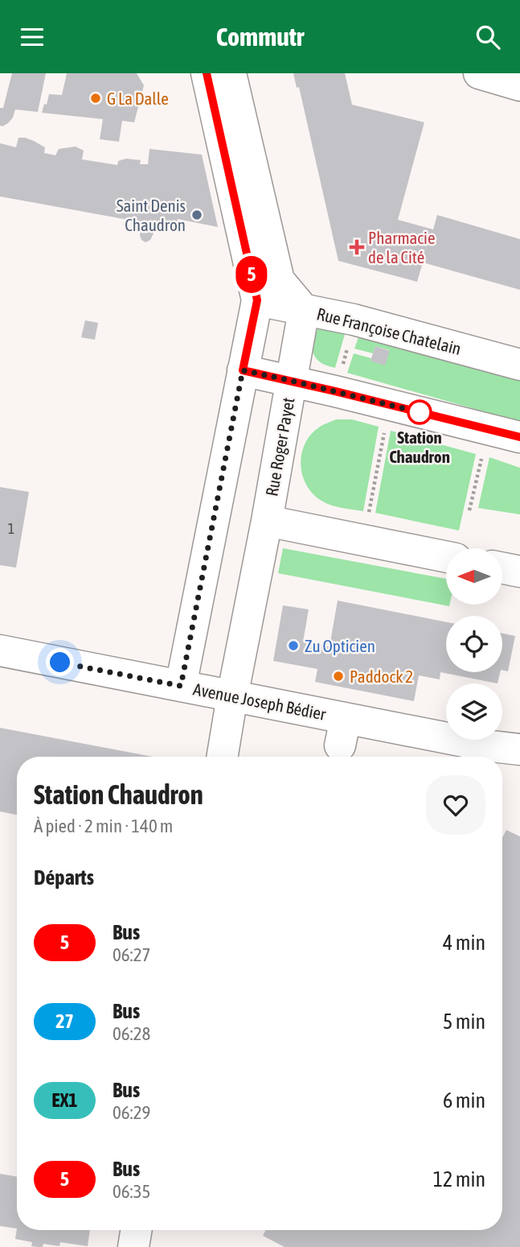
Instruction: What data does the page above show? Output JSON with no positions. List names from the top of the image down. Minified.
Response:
{"streets":{"street":["Rue Françoise Chatelain","Rue Roger Payet","Avenue Joseph Bédier"]},"crossings":[["Rue Françoise Chatelain","Rue Roger Payet"],["Rue Roger Payet","Avenue Joseph Bédier"]],"places":{"other":["G La Dalle","Saint Denis Chaudron","Station Chaudron","Zu Opticien","Paddock 2"],"health":["Pharmacie de la Cité"]},"lines":["bus line 5"],"house_numbers":["1"],"north":"left","page":{"header":"Commutr","on_map":"5","heading":[["Station Chaudron","À pied · 2 min · 140 m"],"Départs"],"list":[{"mark":"5","name":"Bus","note":"06:27","value":"4 min"},{"mark":"27","name":"Bus","note":"06:28","value":"5 min"},{"mark":"EX1","name":"Bus","note":"06:29","value":"6 min"},{"mark":"5","name":"Bus","note":"06:35","value":"12 min"}]}}
